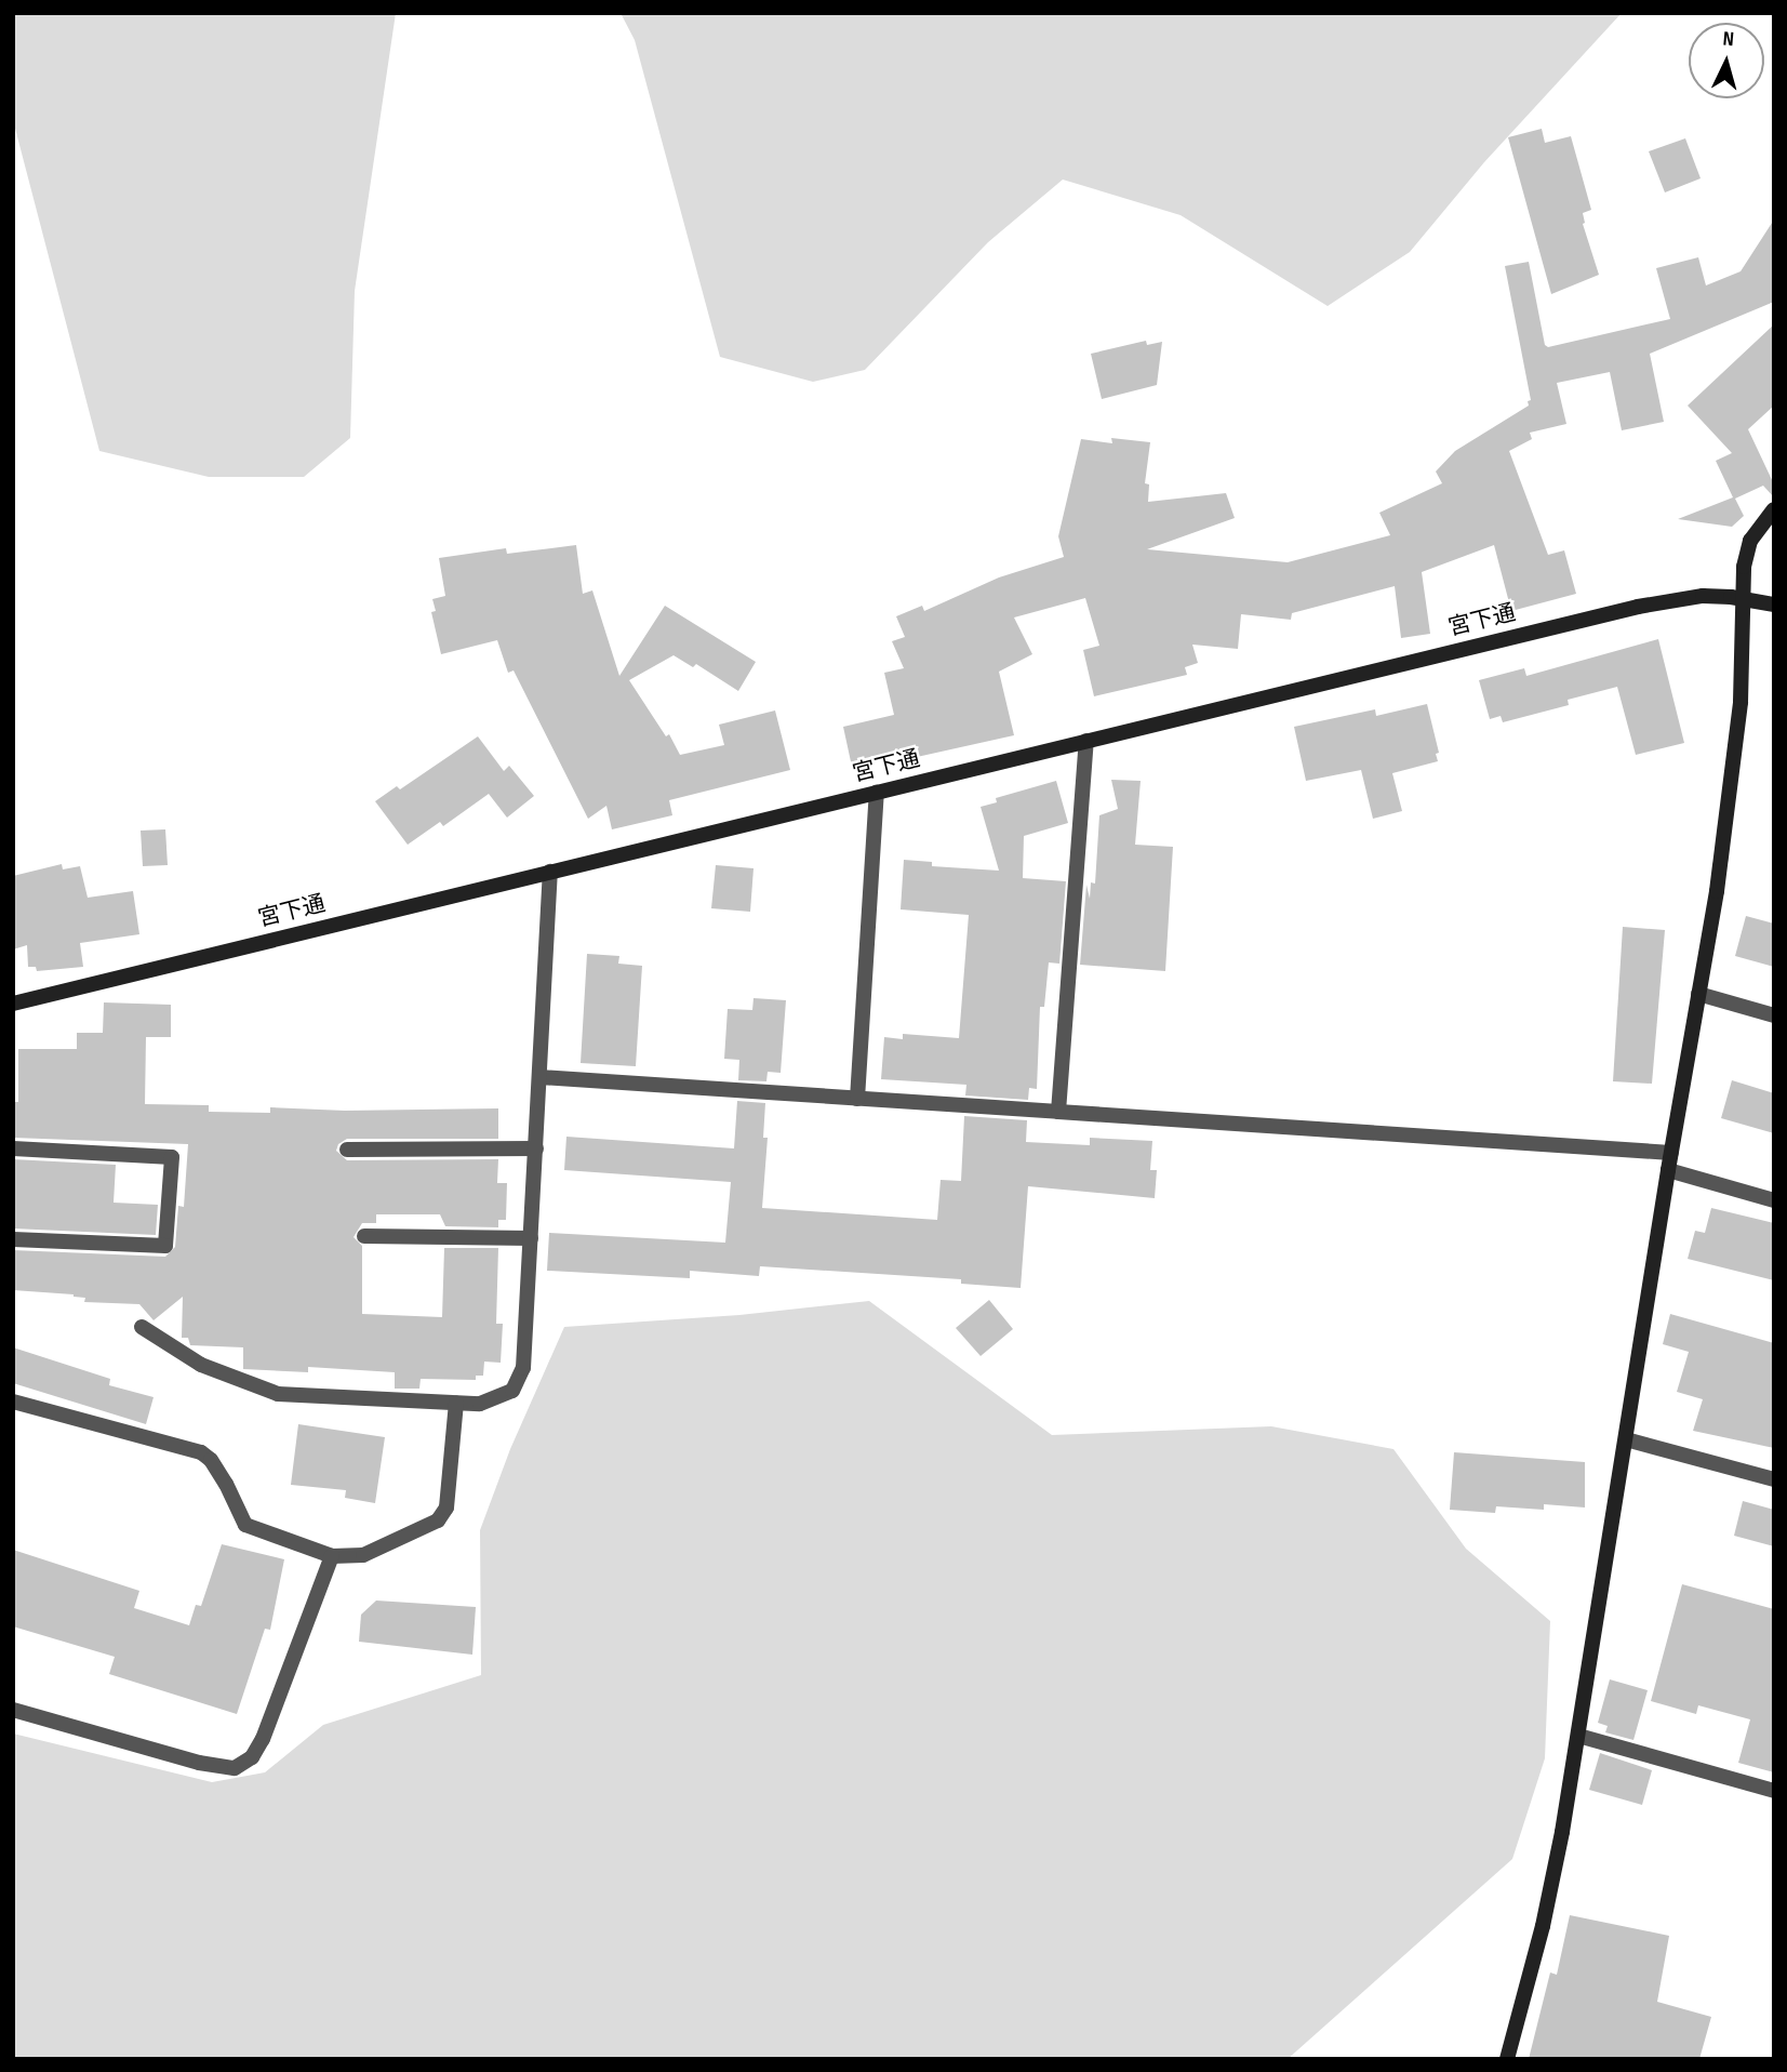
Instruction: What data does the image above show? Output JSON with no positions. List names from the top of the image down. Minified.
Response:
{"streets":{"street":["宮下通"]},"north":"top"}
